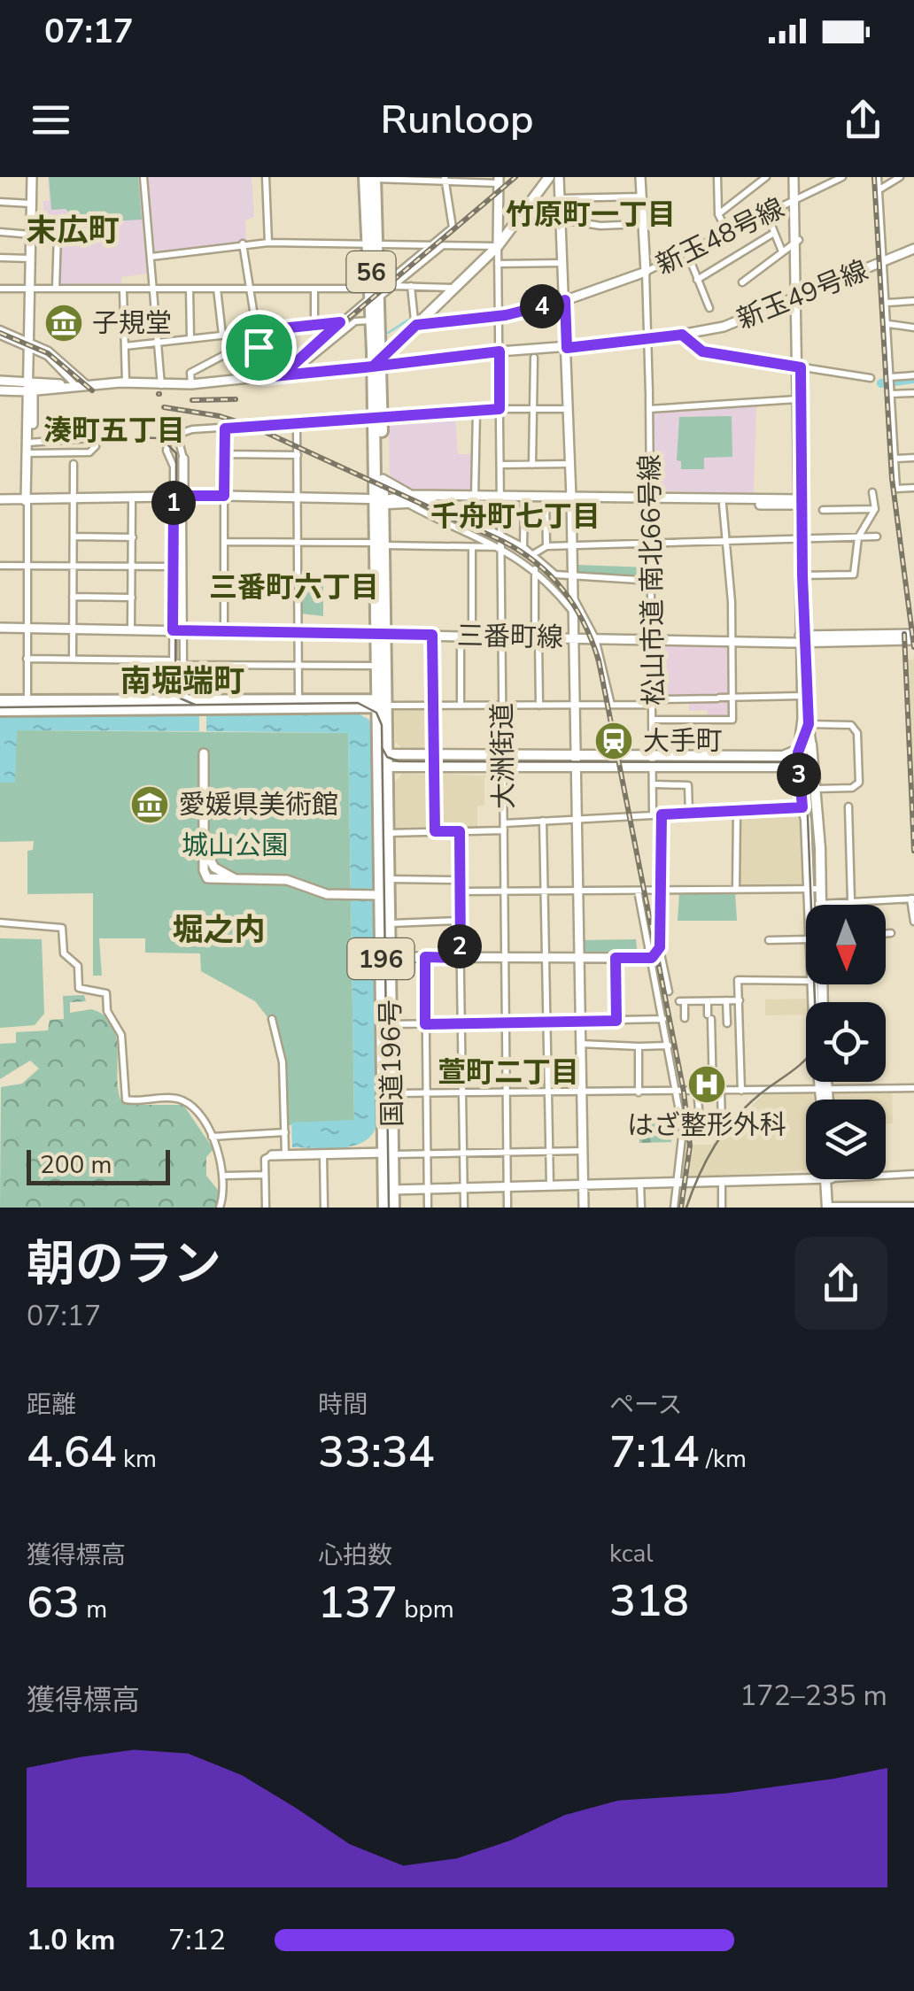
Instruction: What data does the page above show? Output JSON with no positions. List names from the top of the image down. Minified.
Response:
{"streets":{"highway":["56","196","国道196号"],"street":["新玉48号線","新玉49号線","松山市道 南北66号線","三番町線","大洲街道"]},"crossings":[["新玉48号線","松山市道 南北66号線"],["56","新玉49号線"],["56","三番町線"],["56","国道196号"],["新玉49号線","松山市道 南北66号線"],["新玉49号線","大洲街道"],["松山市道 南北66号線","三番町線"],["三番町線","大洲街道"]],"districts":["竹原町一丁目","末広町","湊町五丁目","千舟町七丁目","三番町六丁目","南堀端町","堀之内","萱町二丁目"],"parks":["城山公園"],"places":{"museum":["子規堂","愛媛県美術館"],"station":["大手町"],"hospital":["はざ整形外科"]},"scale_bar":"200 m","north":"bottom","page":{"status":"07:17","header":"Runloop","pins":["4","1","3","2"],"scale":"200 m","heading":["朝のラン","07:17"],"stats":[["距離","4.64 km"],["時間","33:34"],["ペース","7:14 /km"],["獲得標高","63 m"],["心拍数","137 bpm"],["kcal","318"]],"chart":["獲得標高","172–235 m"],"list":[{"name":"1.0 km","note":"7:12"}]}}
